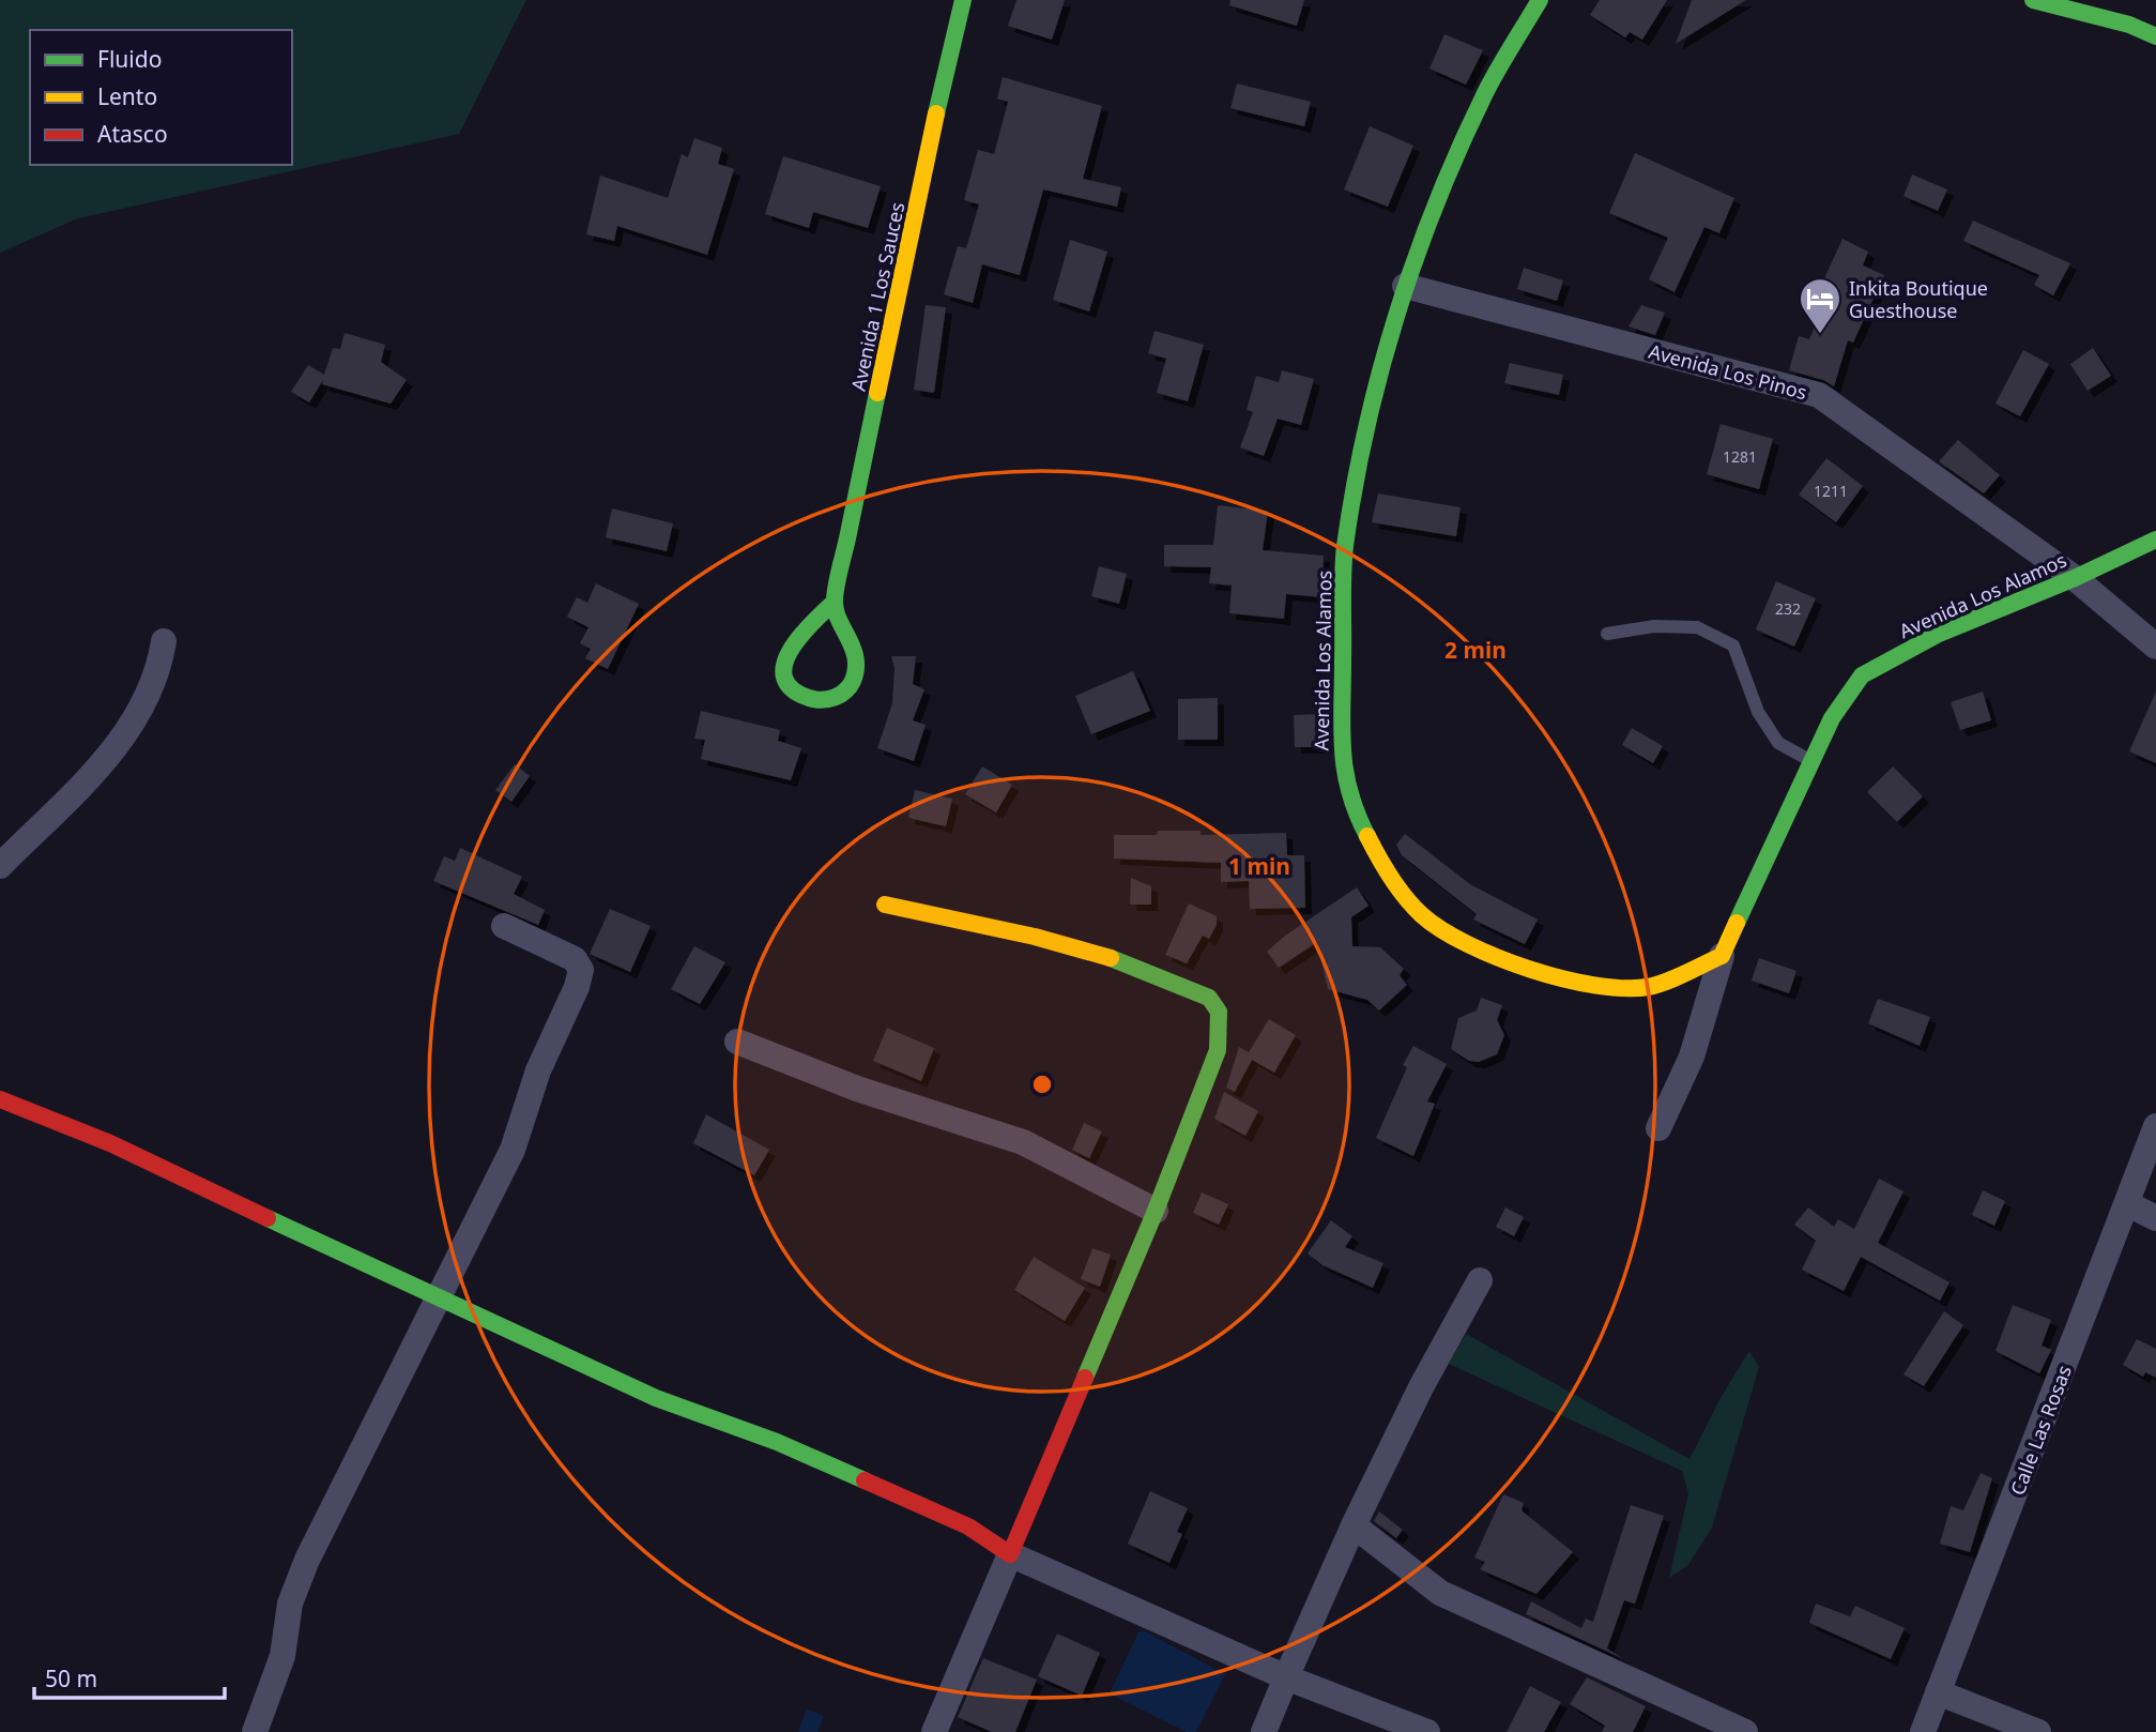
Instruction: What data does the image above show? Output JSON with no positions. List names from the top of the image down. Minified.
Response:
{"streets":{"street":["Avenida 1 Los Sauces","Avenida Los Pinos","Avenida Los Alamos","Calle Las Rosas"]},"crossings":[["Avenida Los Pinos","Avenida Los Alamos"]],"places":{"hotel":["Inkita Boutique Guesthouse"]},"house_numbers":["1281","1211","232"],"legend":["Fluido","Lento","Atasco"],"scale_bar":"50 m","rings":["2 min","1 min"]}
